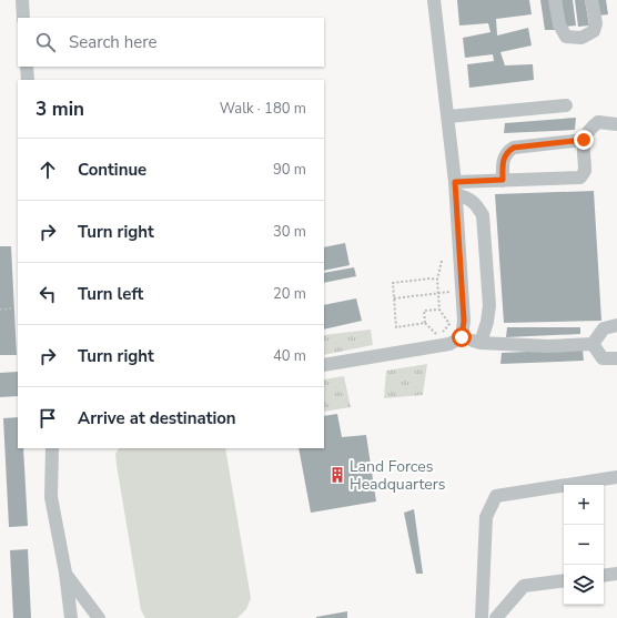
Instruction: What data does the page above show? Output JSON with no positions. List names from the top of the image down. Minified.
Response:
{"places":{"building":["Land Forces Headquarters"]},"page":{"search":"Search here","heading":["3 min","Walk · 180 m"],"list":[["Continue","90 m"],["Turn right","30 m"],["Turn left","20 m"],["Turn right","40 m"],"Arrive at destination"],"map_buttons":["+","−"]}}
